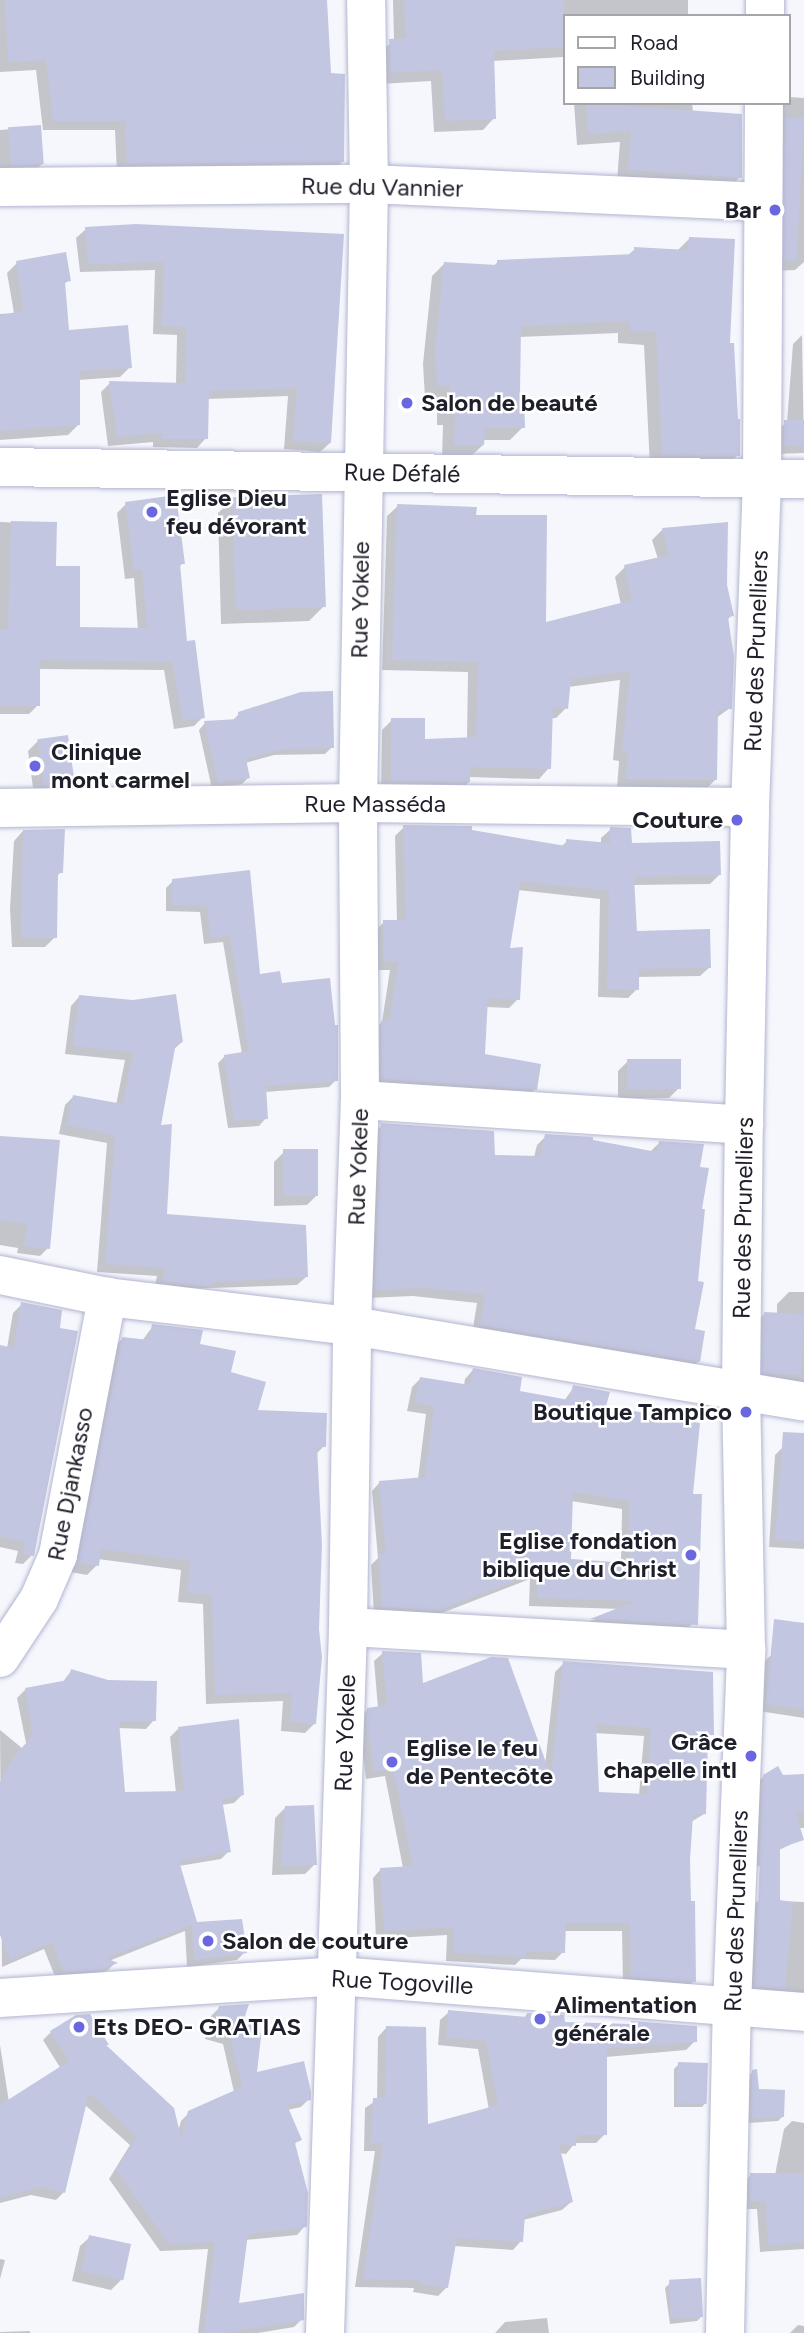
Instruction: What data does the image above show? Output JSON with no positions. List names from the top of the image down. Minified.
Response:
{"streets":{"street":["Rue du Vannier","Rue Défalé","Rue Yokele","Rue des Prunelliers","Rue Masséda","Rue Djankasso","Rue Togoville"]},"crossings":[["Rue du Vannier","Rue Yokele"],["Rue du Vannier","Rue des Prunelliers"],["Rue Défalé","Rue Yokele"],["Rue Défalé","Rue des Prunelliers"],["Rue Yokele","Rue Masséda"],["Rue Yokele","Rue Togoville"],["Rue des Prunelliers","Rue Masséda"],["Rue des Prunelliers","Rue Togoville"]],"places":["Bar","Salon de beauté","Eglise Dieu feu dévorant","Clinique mont carmel","Couture","Boutique Tampico","Eglise fondation biblique du Christ","Grâce chapelle intl","Eglise le feu de Pentecôte","Salon de couture","Alimentation générale","Ets DEO- GRATIAS"],"legend":["Road","Building"]}
